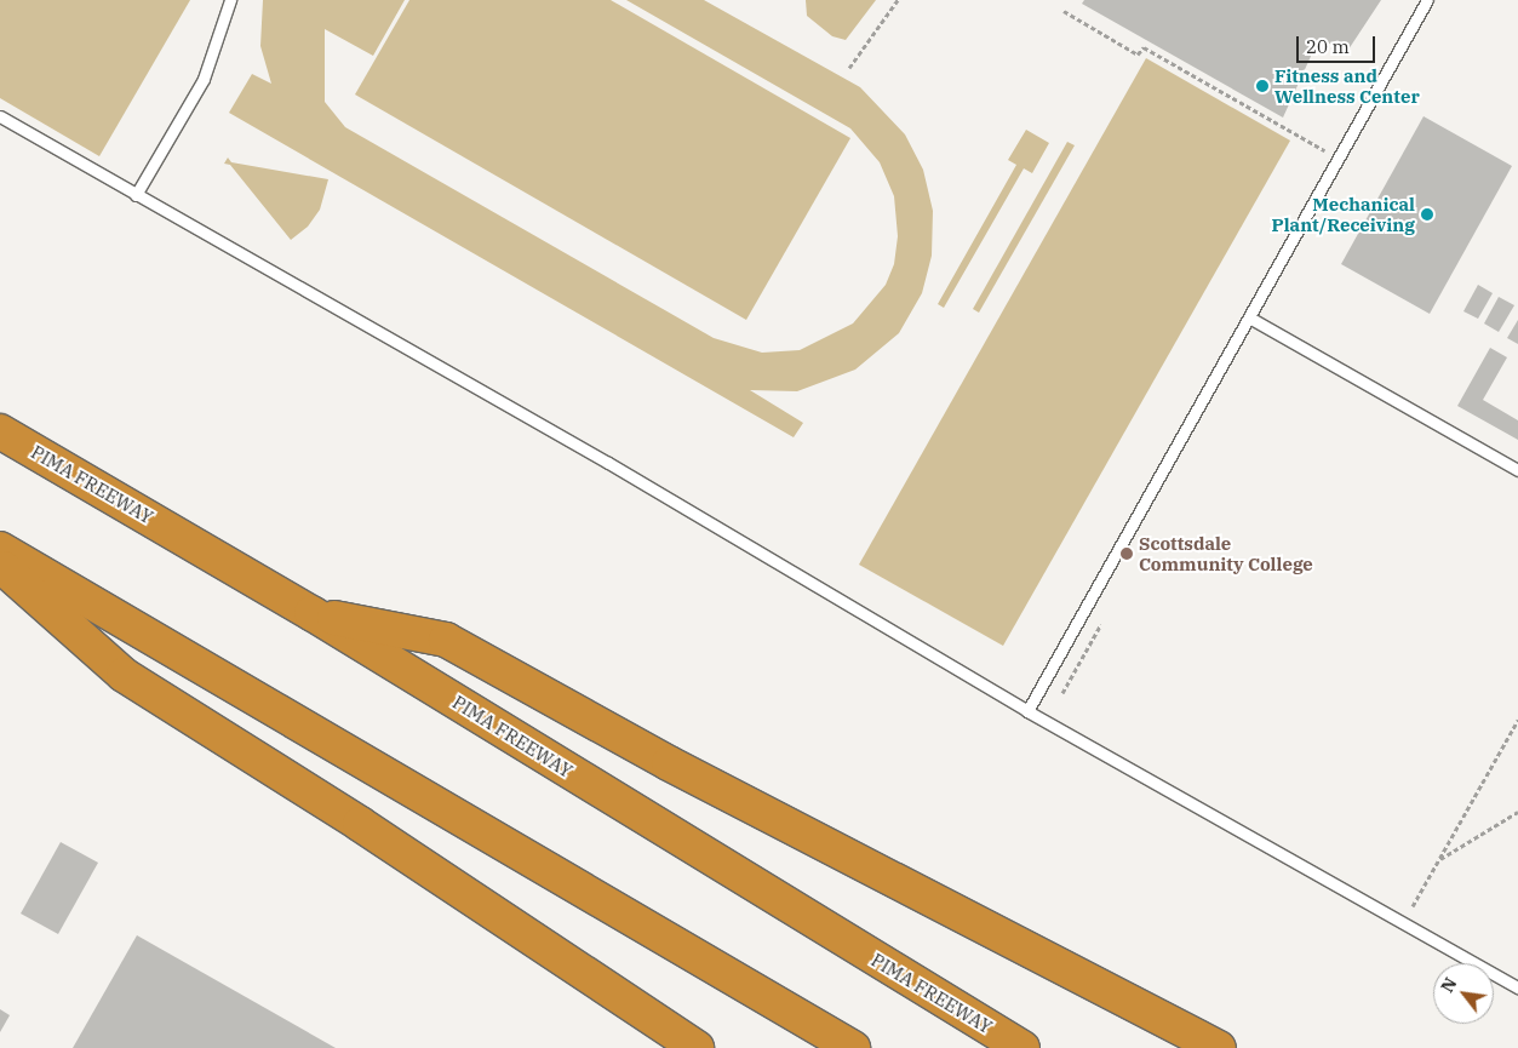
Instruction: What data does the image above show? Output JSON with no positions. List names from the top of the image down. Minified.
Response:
{"streets":{"highway":["PIMA FREEWAY"]},"places":["Fitness and Wellness Center","Mechanical Plant/Receiving","Scottsdale Community College"],"scale_bar":"20 m","north":"top left"}
